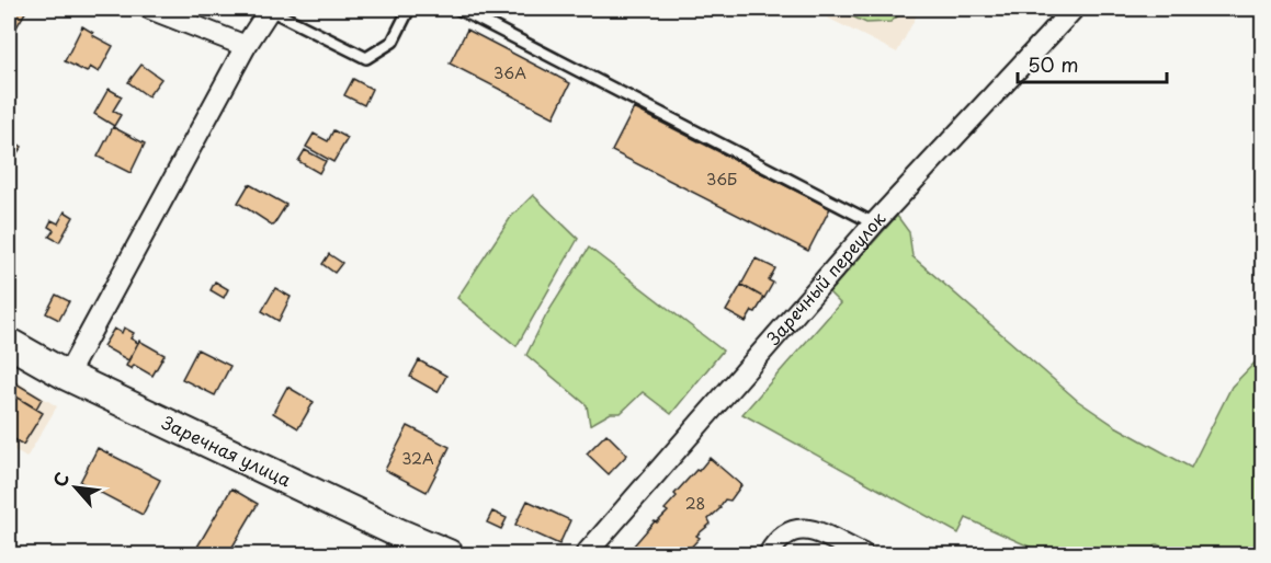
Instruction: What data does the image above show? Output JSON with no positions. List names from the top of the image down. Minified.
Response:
{"streets":{"main road":["Заречная улица"],"street":["Заречный переулок"]},"house_numbers":["36А","36Б","32А","28"],"scale_bar":"50 m","north":"top left"}
